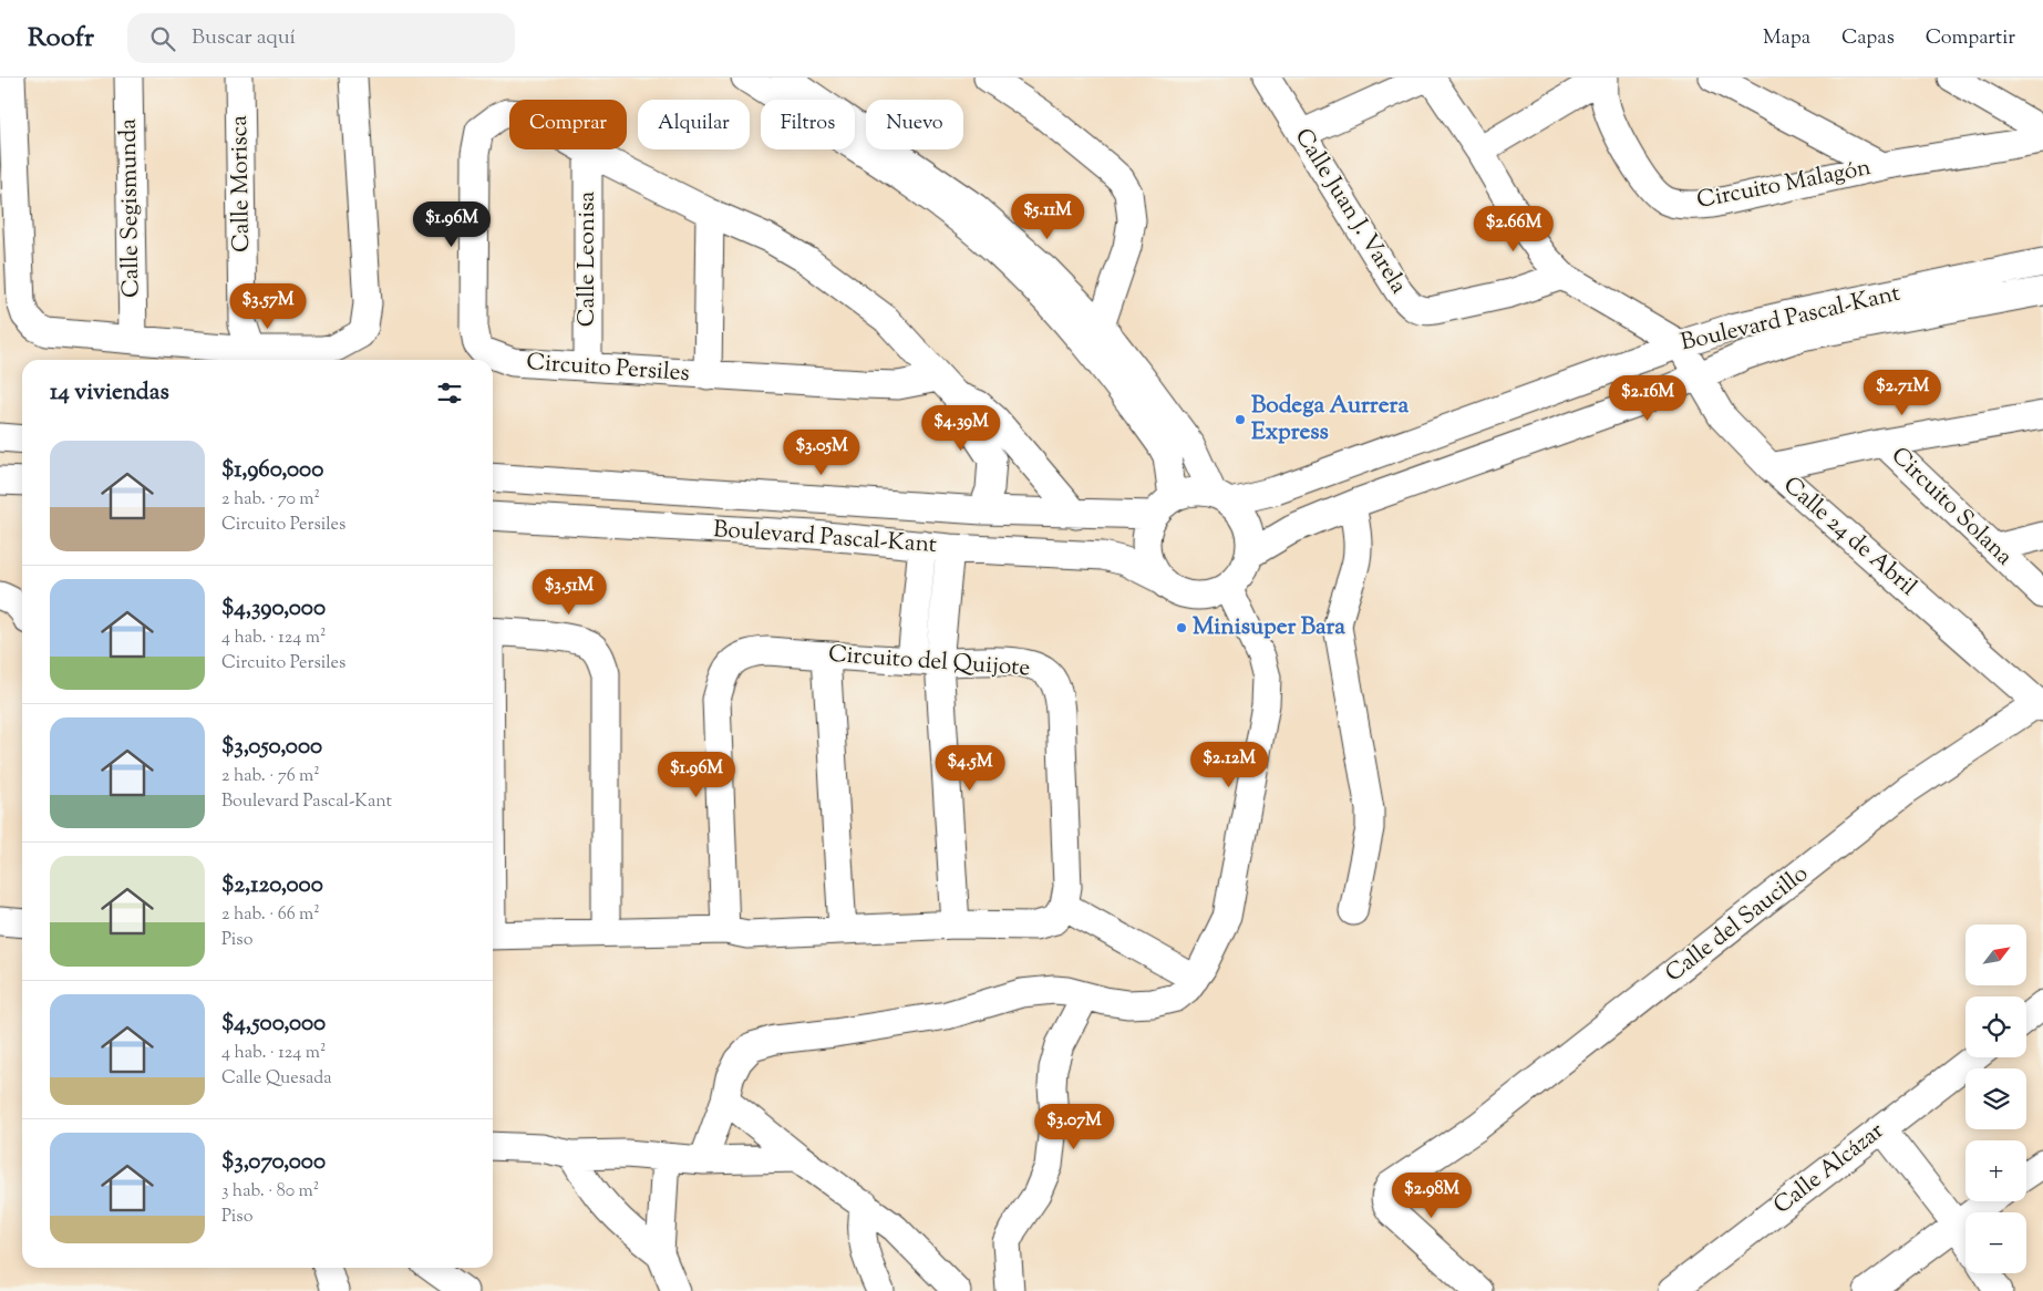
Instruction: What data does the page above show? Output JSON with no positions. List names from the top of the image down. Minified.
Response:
{"streets":{"street":["Calle Morisca","Circuito Malagón","Calle Segismunda","Calle Juan J. Varela","Calle Leonisa","Boulevard Pascal-Kant","Circuito Persiles","Circuito Solana","Calle 24 de Abril","Circuito del Quijote","Calle del Saucillo","Calle Alcázar"]},"crossings":[["Calle Leonisa","Circuito Persiles"],["Boulevard Pascal-Kant","Circuito Persiles"],["Boulevard Pascal-Kant","Calle 24 de Abril"],["Circuito Solana","Calle 24 de Abril"],["Calle 24 de Abril","Calle del Saucillo"]],"places":["Bodega Aurrera Express","Minisuper Bara"],"north":"top right","page":{"header":"Roofr","search":"Buscar aquí","nav":["Mapa","Capas","Compartir"],"chip":["Comprar","Alquilar","Filtros","Nuevo"],"price":["$5.11M","$1.96M","$2.66M","$3.57M","$2.71M","$2.16M","$4.39M","$3.05M","$3.51M","$2.12M","$4.5M","$1.96M","$3.07M","$2.98M"],"heading":"14 viviendas","list":[{"name":"$1,960,000","note":"2 hab. · 70 m² · Circuito Persiles"},{"name":"$4,390,000","note":"4 hab. · 124 m² · Circuito Persiles"},{"name":"$3,050,000","note":"2 hab. · 76 m² · Boulevard Pascal-Kant"},{"name":"$2,120,000","note":"2 hab. · 66 m² · Piso"},{"name":"$4,500,000","note":"4 hab. · 124 m² · Calle Quesada"},{"name":"$3,070,000","note":"3 hab. · 80 m² · Piso"}],"map_buttons":["+","−"]}}
